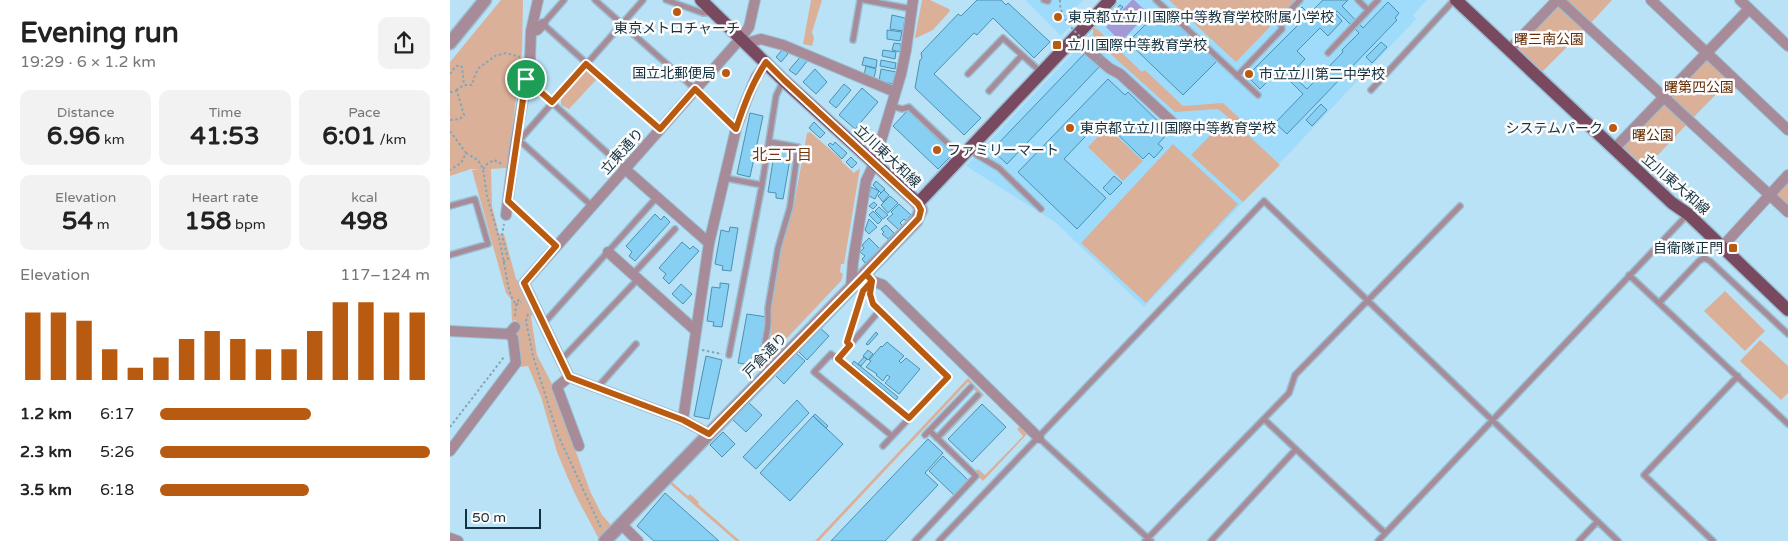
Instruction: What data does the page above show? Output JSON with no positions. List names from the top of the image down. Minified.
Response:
{"streets":{"main road":["立川東大和線"],"street":["立東通り","戸倉通り"]},"crossings":[["立東通り","立川東大和線"],["立川東大和線","戸倉通り"]],"districts":["北三丁目"],"parks":["曙三南公園","曙第四公園","曙公園"],"places":{"other":["東京メトロチャーチ","東京都立立川国際中等教育学校附属小学校","国立北郵便局","市立立川第二中学校","東京都立立川国際中等教育学校","システムパーク","ファミリーマート"],"transit":["立川国際中等教育学校","自衛隊正門"]},"scale_bar":"50 m","page":{"heading":["Evening run","19:29 · 6 × 1.2 km"],"stats":[["Distance","6.96 km"],["Time","41:53"],["Pace","6:01 /km"],["Elevation","54 m"],["Heart rate","158 bpm"],["kcal","498"]],"chart":["Elevation","117–124 m"],"list":[{"name":"1.2 km","note":"6:17"},{"name":"2.3 km","note":"5:26"},{"name":"3.5 km","note":"6:18"}],"scale":"50 m"}}
